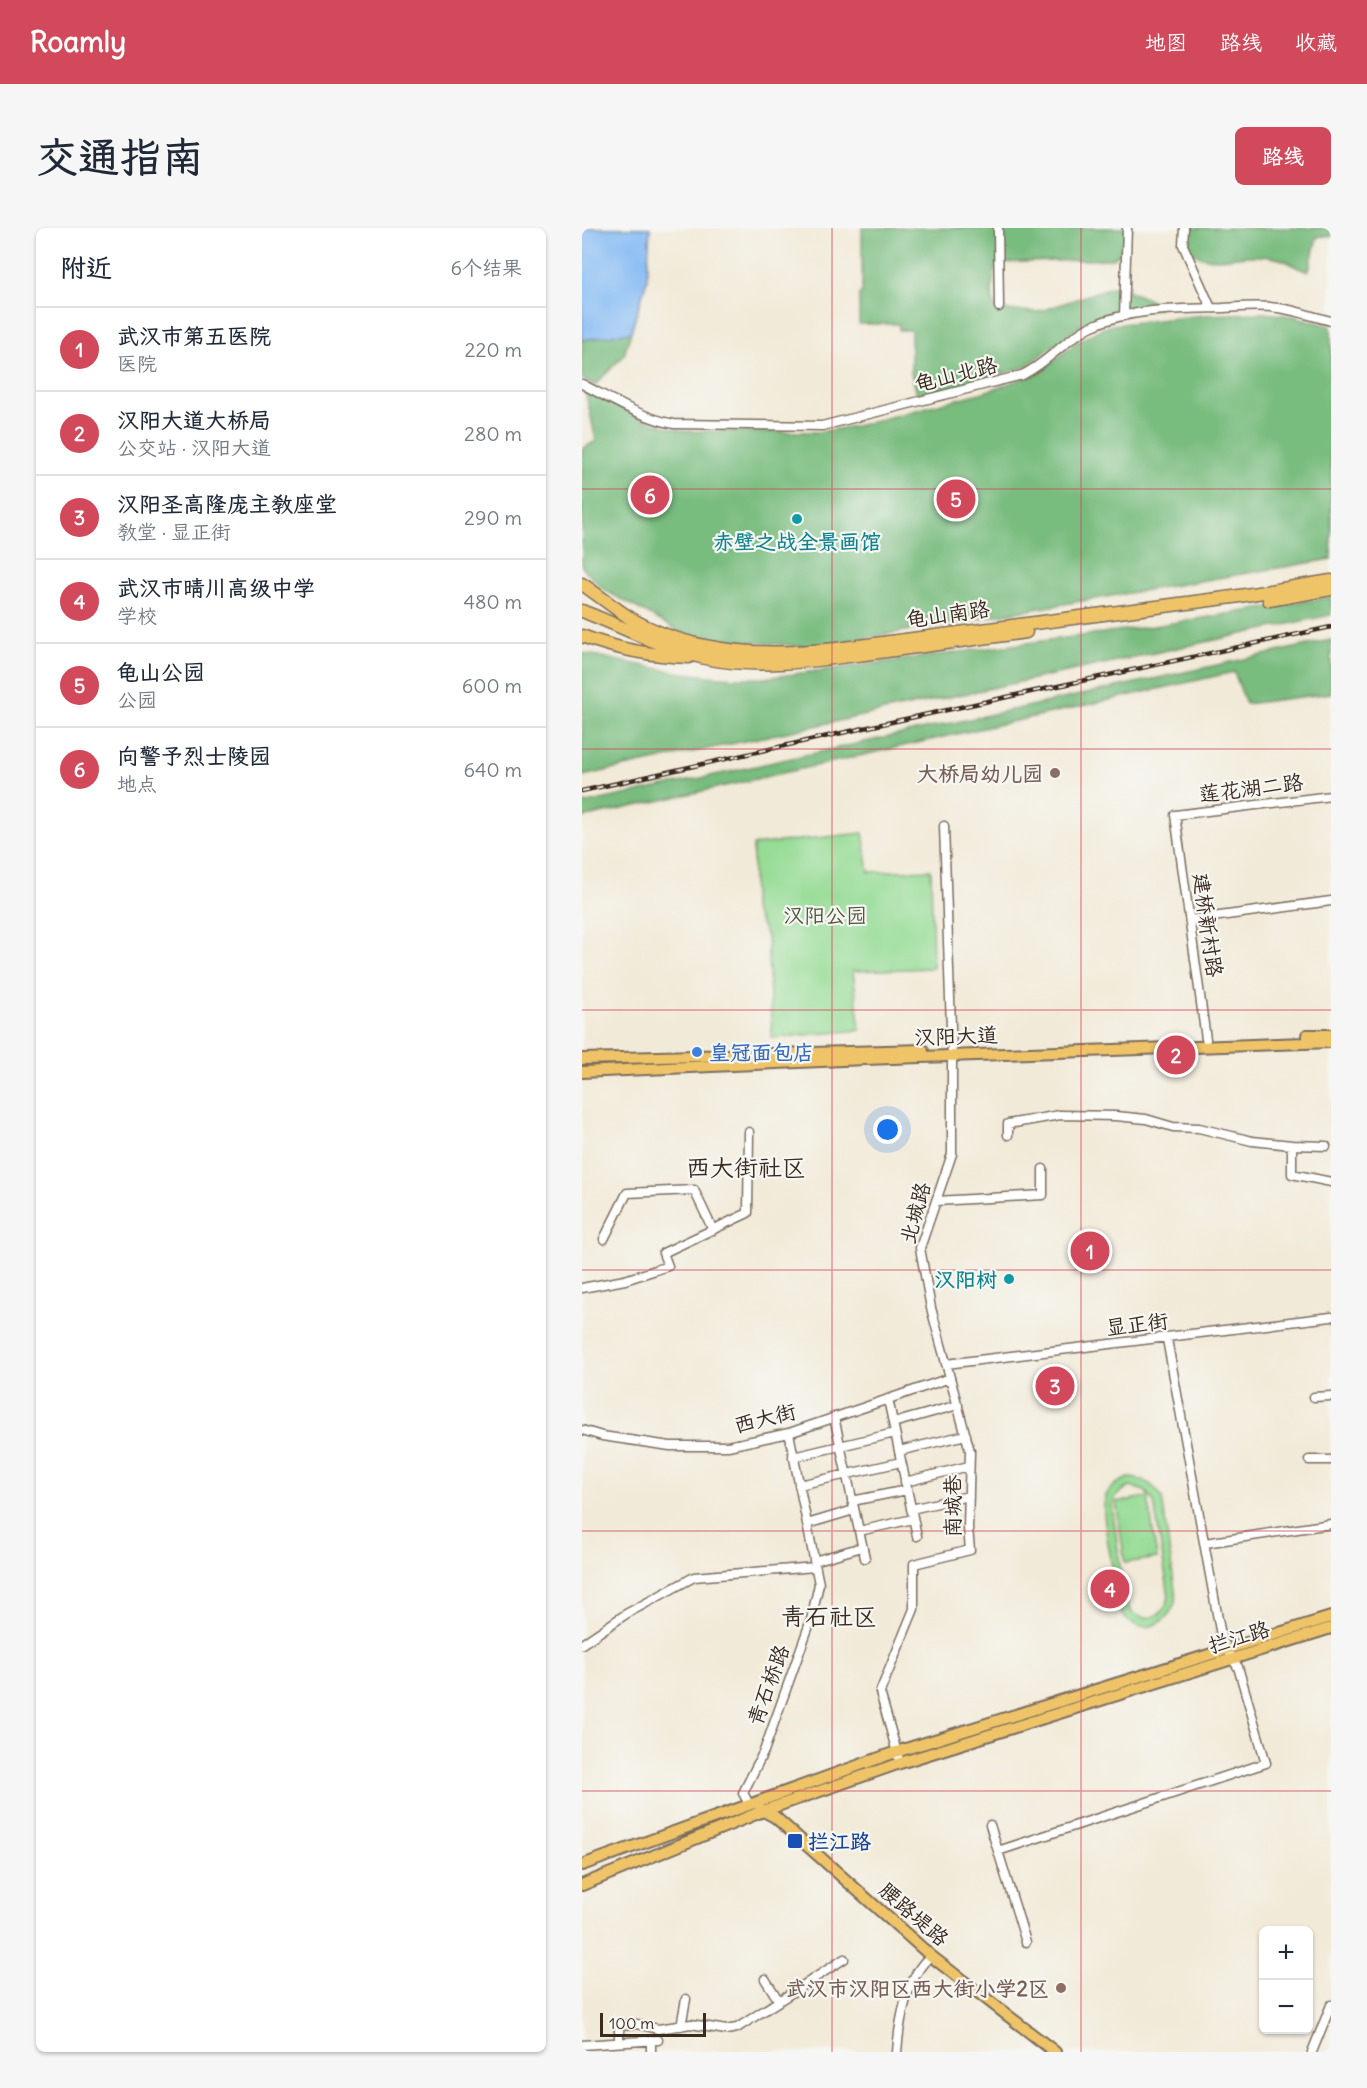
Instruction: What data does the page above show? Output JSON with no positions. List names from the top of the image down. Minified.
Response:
{"streets":{"highway":["龟山南路"],"main road":["汉阳大道","拦江路","腰路堤路"],"street":["龟山北路","莲花湖二路","建桥新村路","北城路","显正街","西大街","南城巷","青石桥路"]},"crossings":[["莲花湖二路","建桥新村路"],["建桥新村路","汉阳大道"],["汉阳大道","北城路"],["北城路","显正街"],["北城路","西大街"],["北城路","南城巷"],["西大街","南城巷"],["西大街","青石桥路"],["南城巷","拦江路"],["拦江路","青石桥路"],["拦江路","腰路堤路"],["青石桥路","腰路堤路"]],"districts":["西大街社区","青石社区"],"parks":["汉阳公园"],"places":{"other":["赤壁之战全景画馆","大桥局幼儿园","皇冠面包店","汉阳树","武汉市汉阳区西大街小学2区"],"transit":["拦江路"]},"scale_bar":"100 m","page":{"header":"Roamly","nav":["地图","路线","收藏"],"buttons":"路线","title":"交通指南","heading":["附近","6个结果"],"list":[{"mark":"1","name":"武汉市第五医院","note":"医院","value":"220 m"},{"mark":"2","name":"汉阳大道大桥局","note":"公交站 · 汉阳大道","value":"280 m"},{"mark":"3","name":"汉阳圣高隆庞主教座堂","note":"教堂 · 显正街","value":"290 m"},{"mark":"4","name":"武汉市晴川高级中学","note":"学校","value":"480 m"},{"mark":"5","name":"龟山公园","note":"公园","value":"600 m"},{"mark":"6","name":"向警予烈士陵园","note":"地点","value":"640 m"}],"pins":["6","5","2","1","3","4"],"map_buttons":["+","−"],"scale":"100 m"}}
